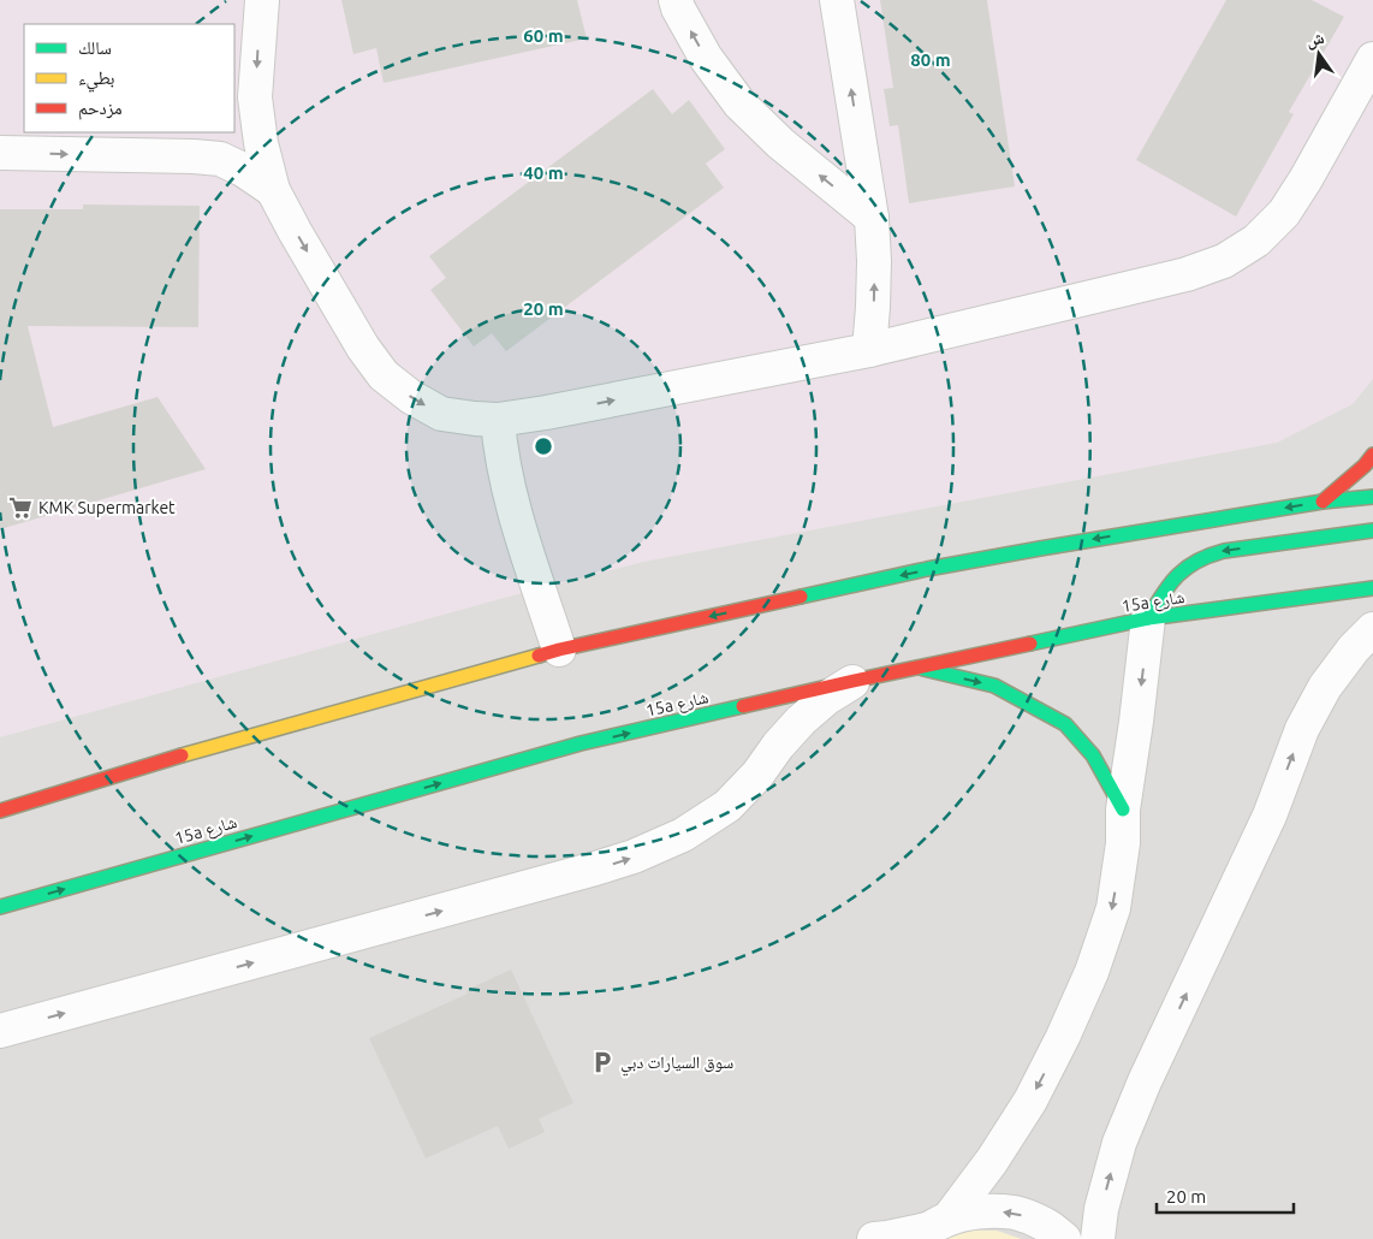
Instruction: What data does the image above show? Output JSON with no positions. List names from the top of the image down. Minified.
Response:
{"streets":{"main road":["15a شارع"]},"places":{"supermarket":["KMK Supermarket"],"parking":["سوق السيارات دبي"]},"legend":["سالك","بطيء","مزدحم"],"scale_bar":"20 m","north":"top","rings":["60 m","80 m","40 m","20 m"]}
